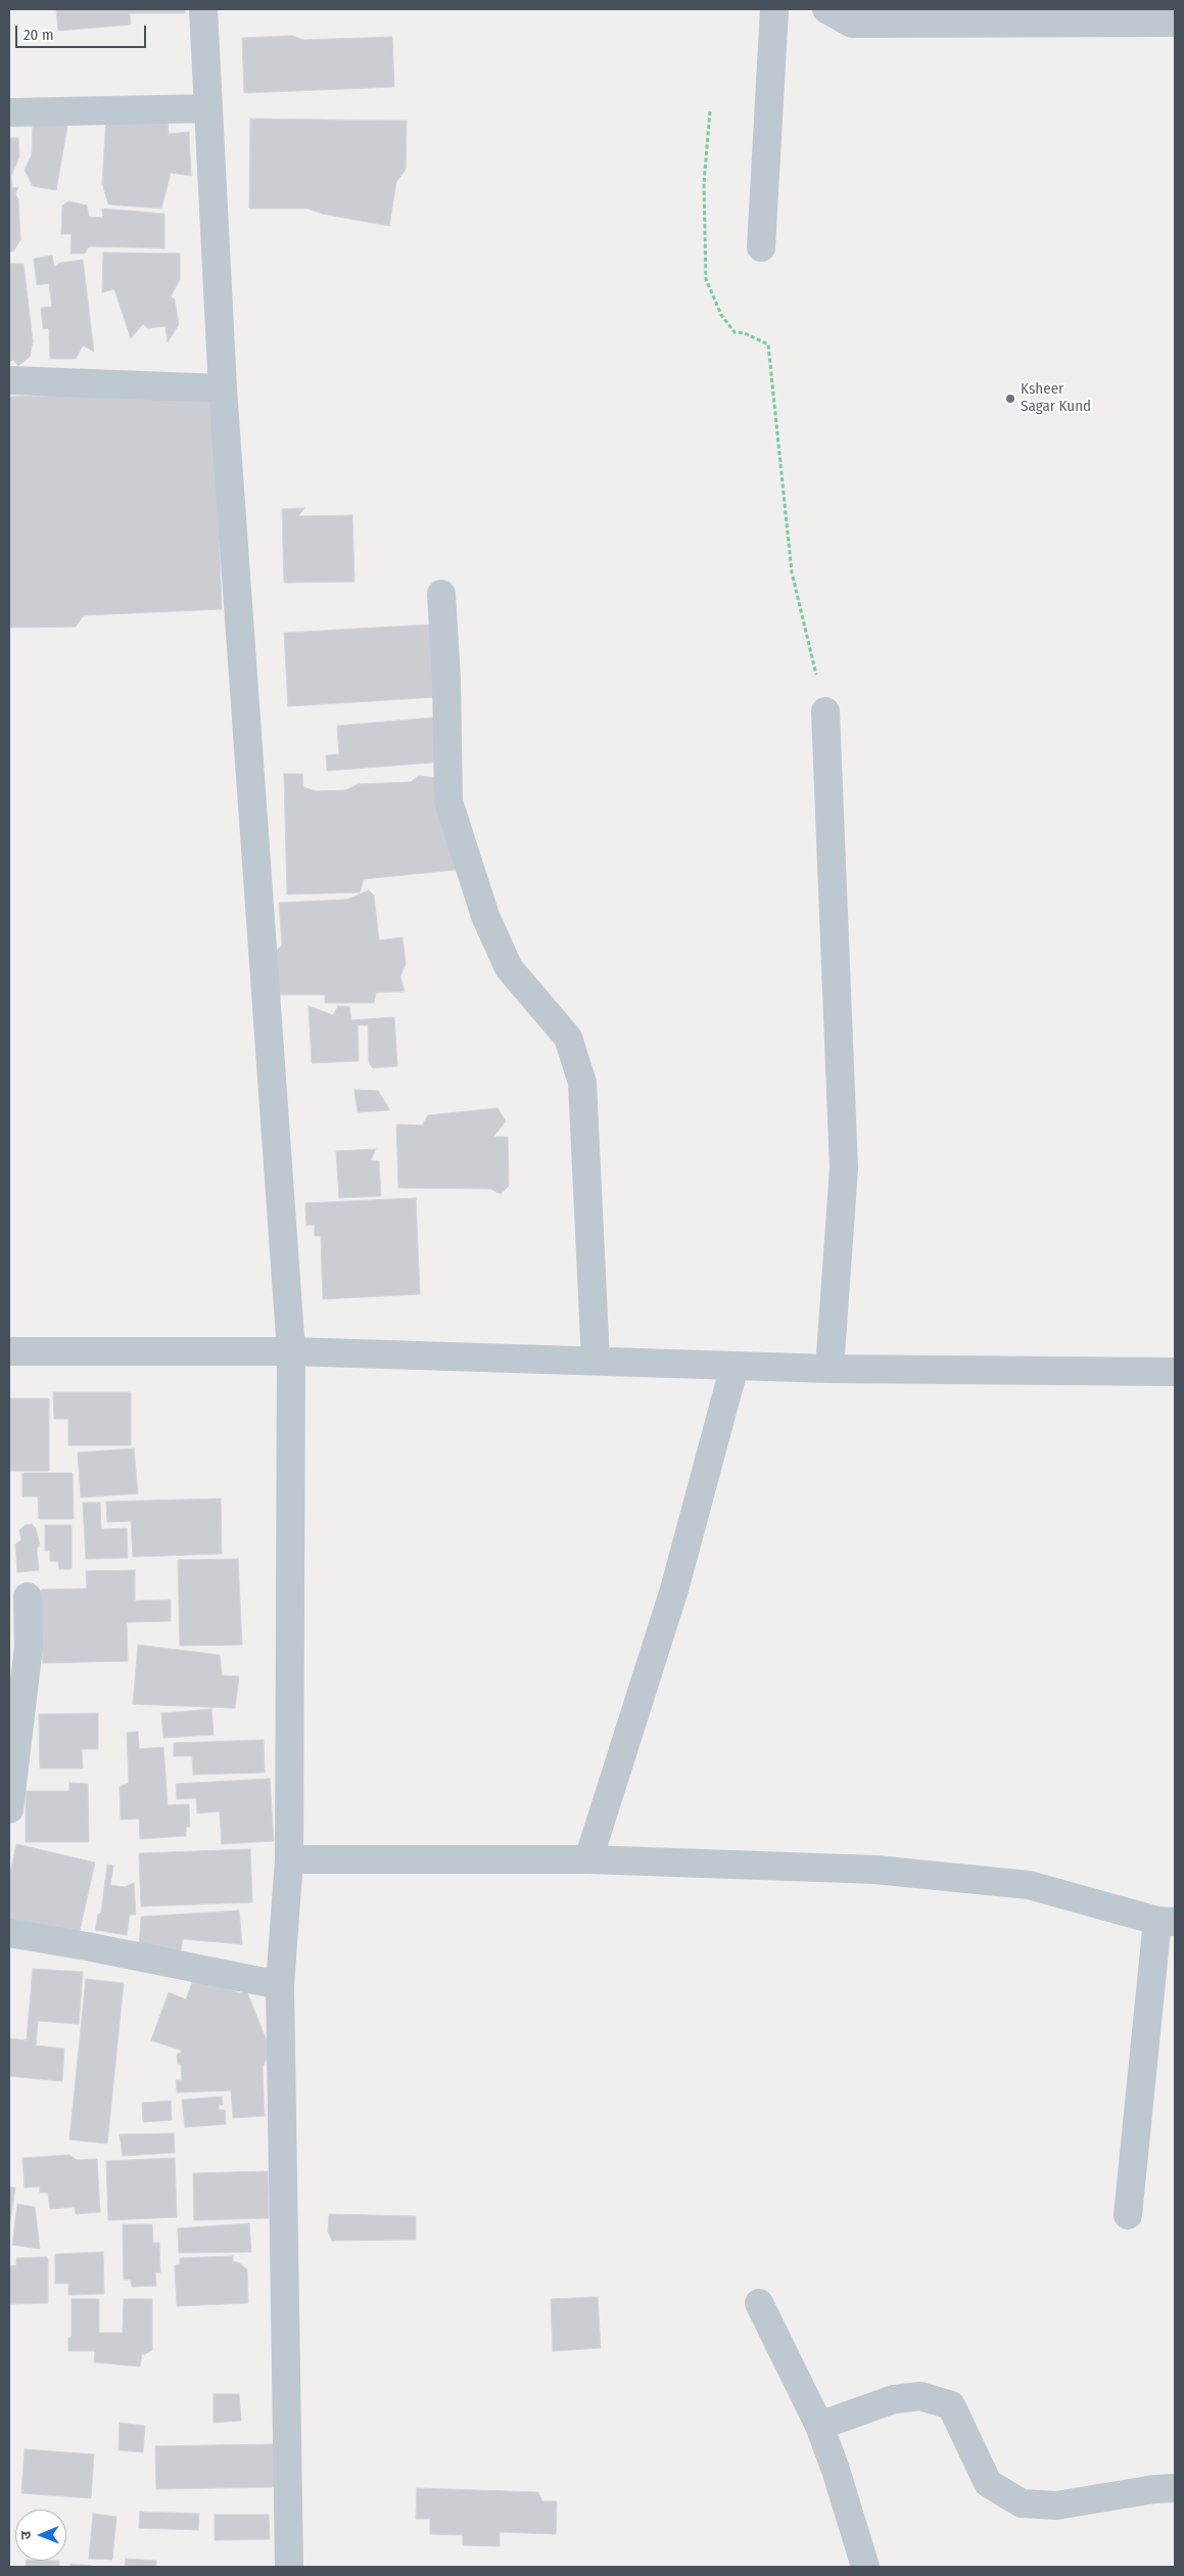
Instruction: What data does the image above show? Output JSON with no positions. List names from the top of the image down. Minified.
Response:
{"places":["Ksheer Sagar Kund"],"scale_bar":"20 m","north":"left"}
